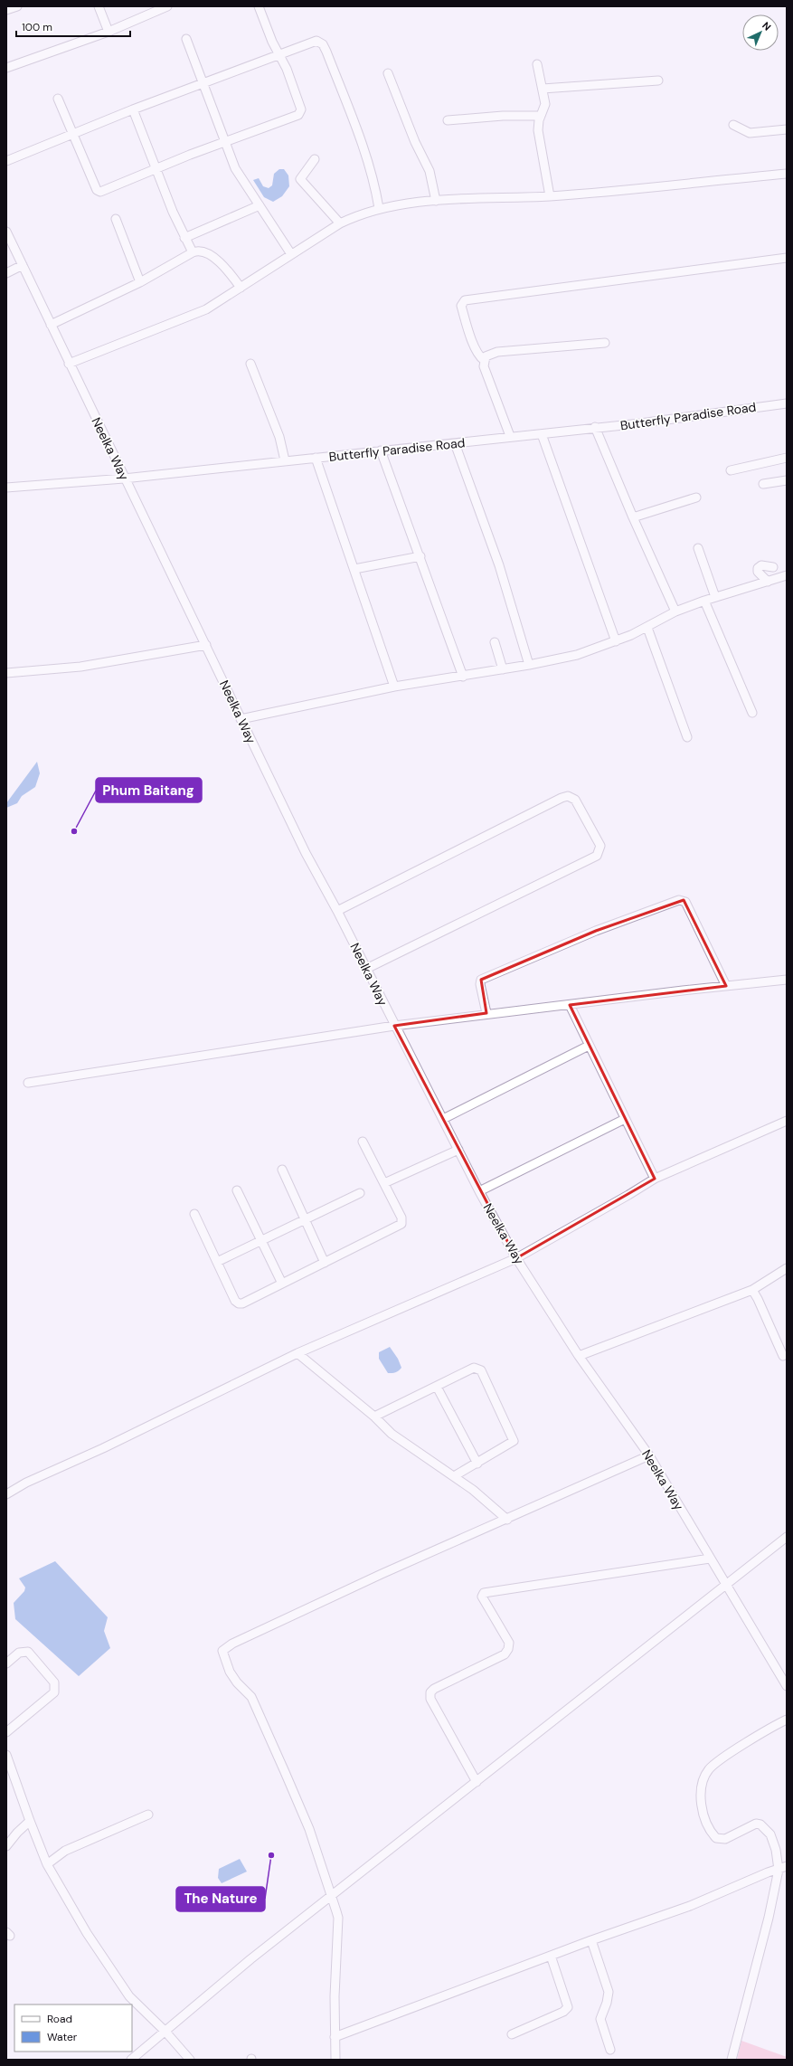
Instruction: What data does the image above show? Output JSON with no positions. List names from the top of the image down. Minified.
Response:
{"streets":{"street":["Butterfly Paradise Road","Neelka Way"]},"crossings":[["Butterfly Paradise Road","Neelka Way"]],"places":["Phum Baitang","The Nature"],"legend":["Road","Water"],"scale_bar":"100 m","north":"top right"}
